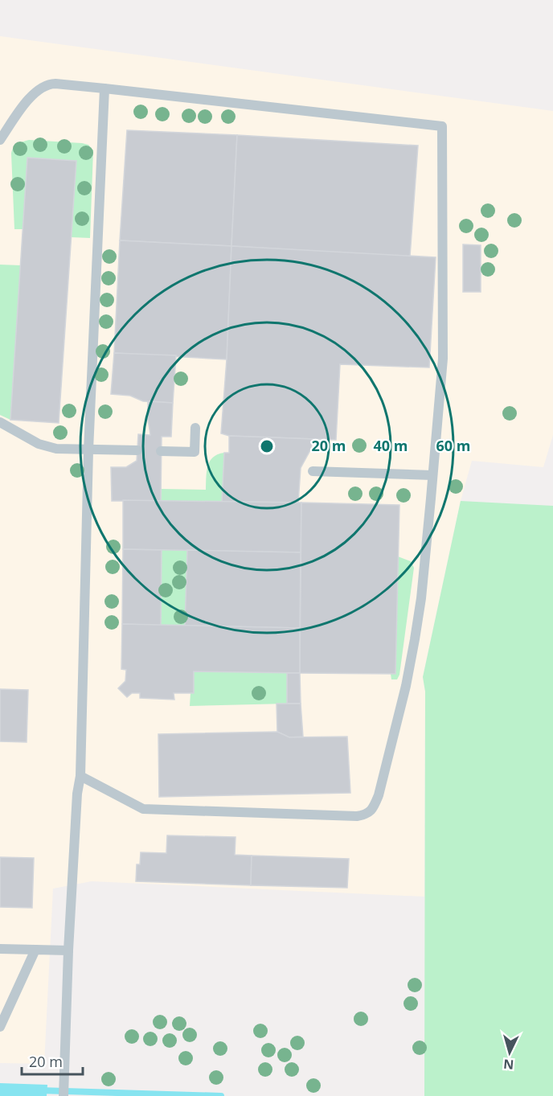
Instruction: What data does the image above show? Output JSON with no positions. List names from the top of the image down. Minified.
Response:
{"scale_bar":"20 m","north":"bottom","rings":["20 m","40 m","60 m"]}
